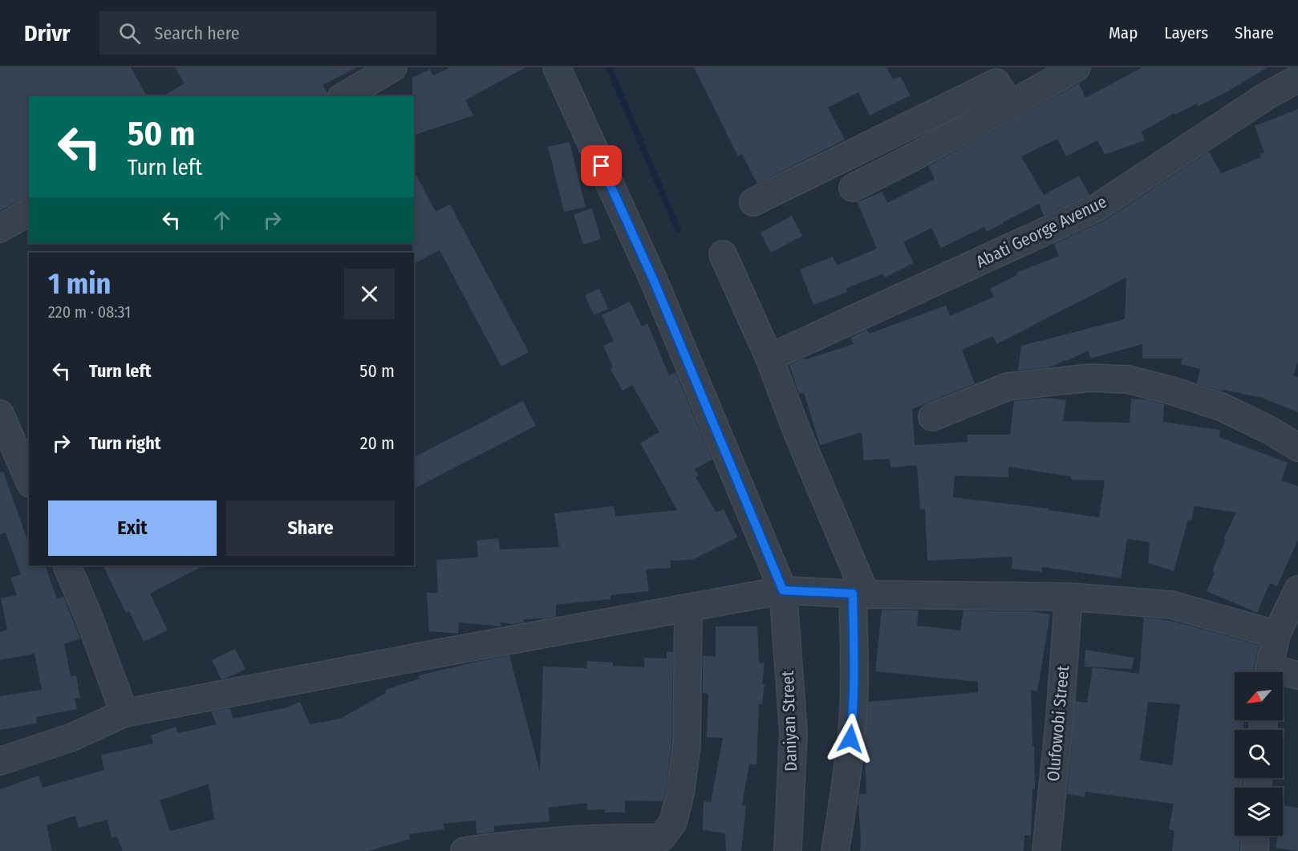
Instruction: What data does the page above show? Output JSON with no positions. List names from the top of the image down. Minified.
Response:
{"streets":{"street":["Abati George Avenue","Daniyan Street","Olufowobi Street"]},"north":"bottom left","page":{"header":"Drivr","search":"Search here","nav":["Map","Layers","Share"],"turn":["50 m","Turn left"],"heading":["1 min","220 m · 08:31"],"list":[{"name":"Turn left","value":"50 m"},{"name":"Turn right","value":"20 m"}],"buttons":["Exit","Share"]}}
